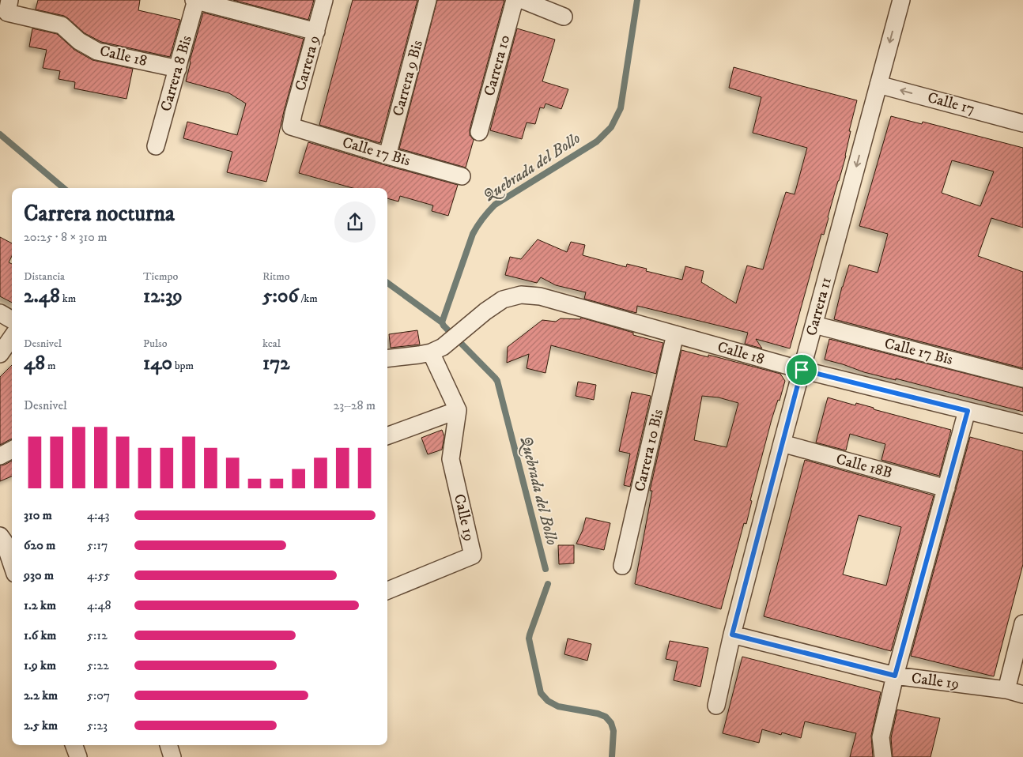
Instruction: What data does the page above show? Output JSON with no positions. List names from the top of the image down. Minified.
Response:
{"streets":{"street":["Calle 18","Carrera 9","Carrera 10","Carrera 8 Bis","Carrera 9 Bis","Calle 17","Calle 17 Bis","Carrera 11","Carrera 10 Bis","Calle 18B","Calle 19"]},"crossings":[["Calle 18","Carrera 8 Bis"],["Calle 18","Carrera 11"],["Calle 18","Carrera 10 Bis"],["Carrera 9","Calle 17 Bis"],["Carrera 9 Bis","Calle 17 Bis"],["Calle 17","Carrera 11"],["Calle 17 Bis","Carrera 11"],["Carrera 11","Calle 18B"],["Carrera 11","Calle 19"]],"one_way":["Calle 17","Carrera 11"],"water":["Quebrada del Bollo"],"page":{"heading":["Carrera nocturna","20:25 · 8 × 310 m"],"stats":[["Distancia","2.48 km"],["Tiempo","12:39"],["Ritmo","5:06 /km"],["Desnivel","48 m"],["Pulso","140 bpm"],["kcal","172"]],"chart":["Desnivel","23–28 m"],"list":[{"name":"310 m","note":"4:43"},{"name":"620 m","note":"5:17"},{"name":"930 m","note":"4:55"},{"name":"1.2 km","note":"4:48"},{"name":"1.6 km","note":"5:12"},{"name":"1.9 km","note":"5:22"},{"name":"2.2 km","note":"5:07"},{"name":"2.5 km","note":"5:23"}]}}
